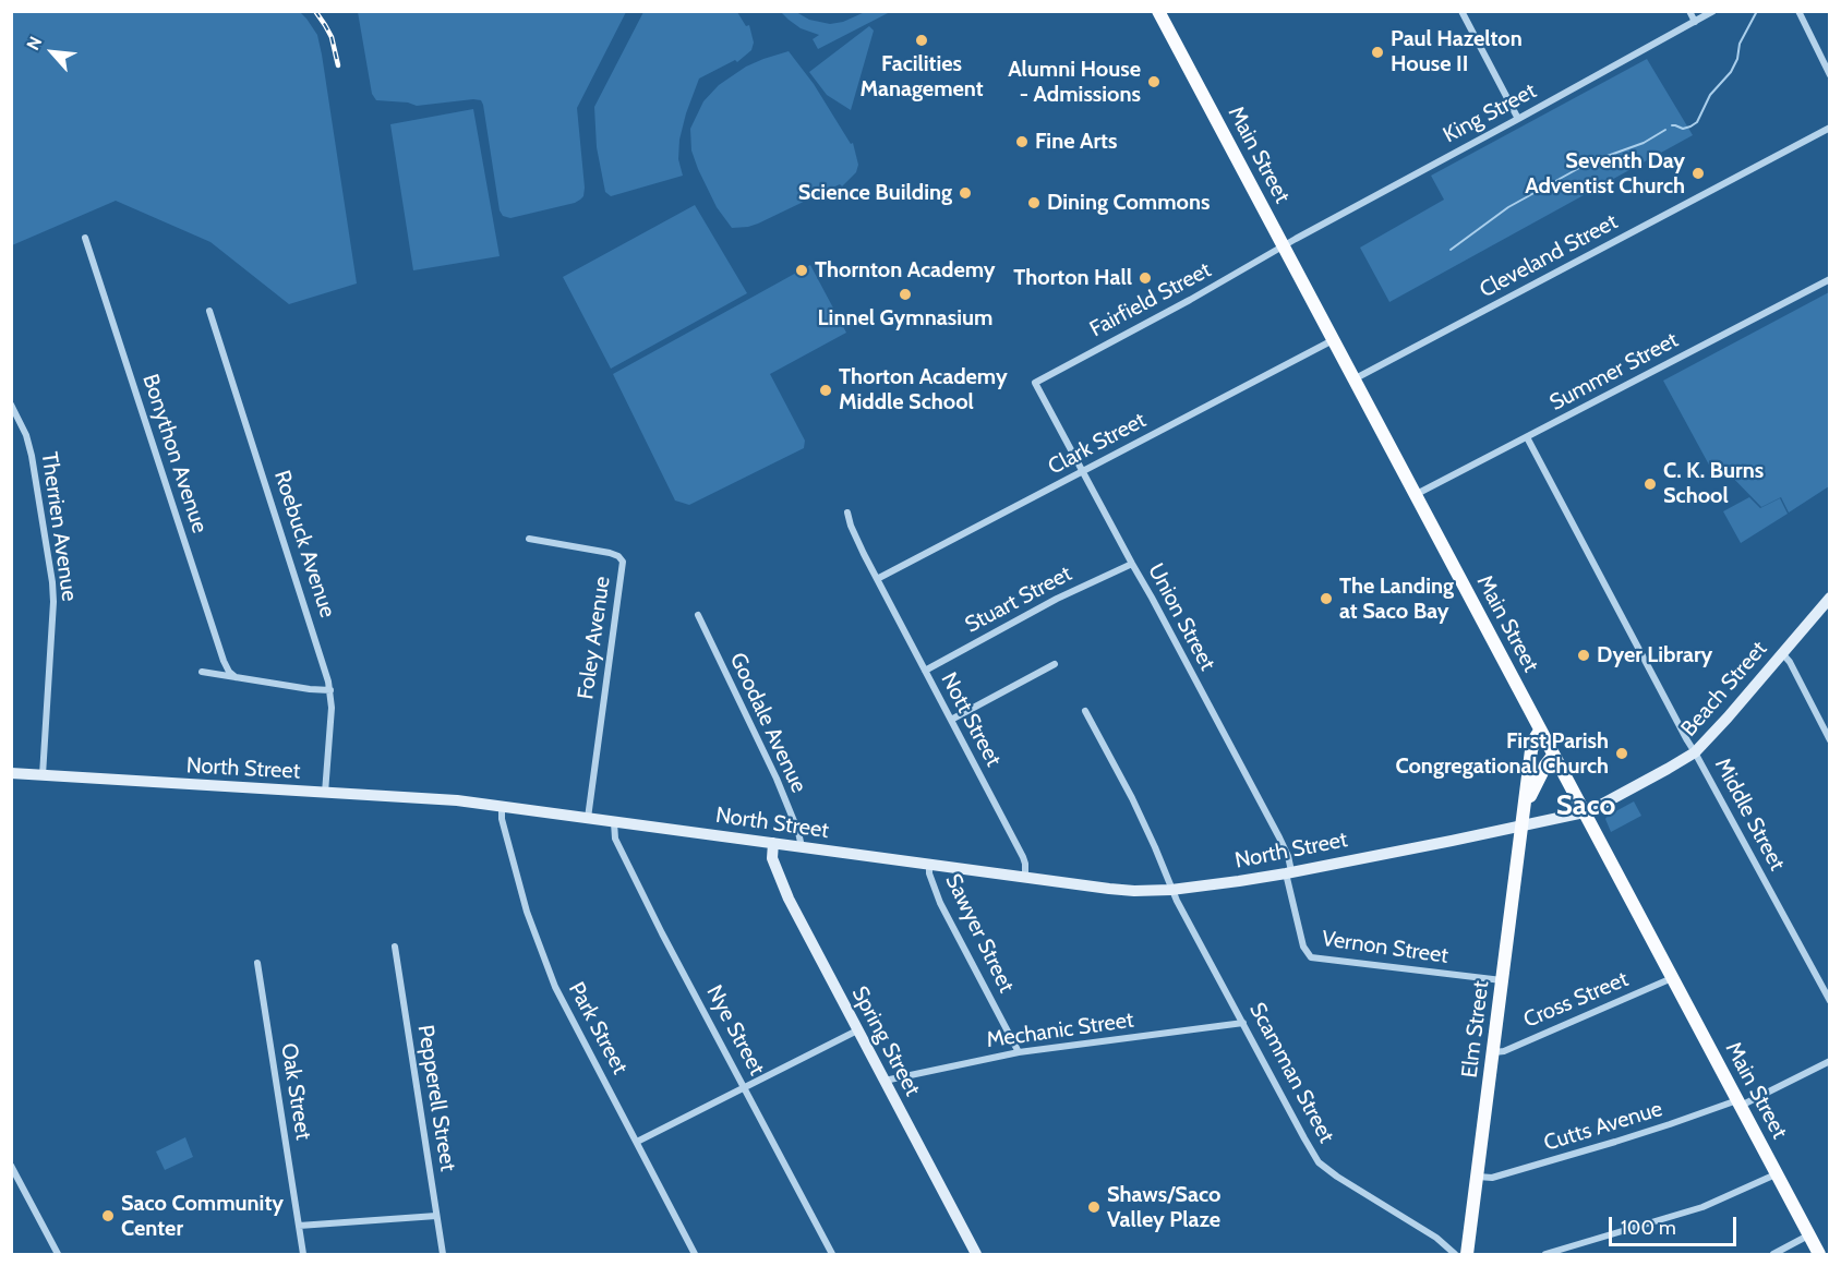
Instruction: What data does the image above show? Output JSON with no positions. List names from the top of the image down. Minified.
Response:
{"streets":{"main road":["Main Street","Beach Street","North Street","Elm Street","Spring Street"],"street":["King Street","Cleveland Street","Fairfield Street","Summer Street","Clark Street","Bonython Avenue","Therrien Avenue","Roebuck Avenue","Stuart Street","Union Street","Foley Avenue","Nott Street","Goodale Avenue","Middle Street","Sawyer Street","Vernon Street","Cross Street","Park Street","Nye Street","Mechanic Street","Scamman Street","Oak Street","Pepperell Street","Cutts Avenue"]},"crossings":[["King Street","Main Street"],["King Street","Fairfield Street"],["Main Street","Cleveland Street"],["Main Street","Fairfield Street"],["Main Street","Summer Street"],["Main Street","Clark Street"],["Main Street","Beach Street"],["Main Street","Cross Street"],["Main Street","Elm Street"],["Main Street","Cutts Avenue"],["Fairfield Street","Union Street"],["Summer Street","Middle Street"],["Clark Street","Union Street"],["Clark Street","Nott Street"],["Therrien Avenue","North Street"],["Roebuck Avenue","North Street"],["Stuart Street","Union Street"],["Stuart Street","Nott Street"],["Union Street","North Street"],["Union Street","Vernon Street"],["Foley Avenue","North Street"],["Beach Street","North Street"],["Beach Street","Middle Street"],["Beach Street","Elm Street"],["Nott Street","North Street"],["Goodale Avenue","North Street"],["North Street","Sawyer Street"],["North Street","Vernon Street"],["North Street","Park Street"],["North Street","Elm Street"],["North Street","Nye Street"],["North Street","Spring Street"],["North Street","Scamman Street"],["Sawyer Street","Mechanic Street"],["Vernon Street","Elm Street"],["Cross Street","Elm Street"],["Elm Street","Cutts Avenue"],["Mechanic Street","Spring Street"],["Mechanic Street","Scamman Street"]],"districts":["Saco"],"places":["Facilities Management","Paul Hazelton House II","Alumni House - Admissions","Fine Arts","Seventh Day Adventist Church","Science Building","Dining Commons","Thornton Academy","Thorton Hall","Linnel Gymnasium","Thorton Academy Middle School","C. K. Burns School","The Landing at Saco Bay","Dyer Library","First Parish Congregational Church","Shaws/Saco Valley Plaze","Saco Community Center"],"scale_bar":"100 m","north":"top left"}
